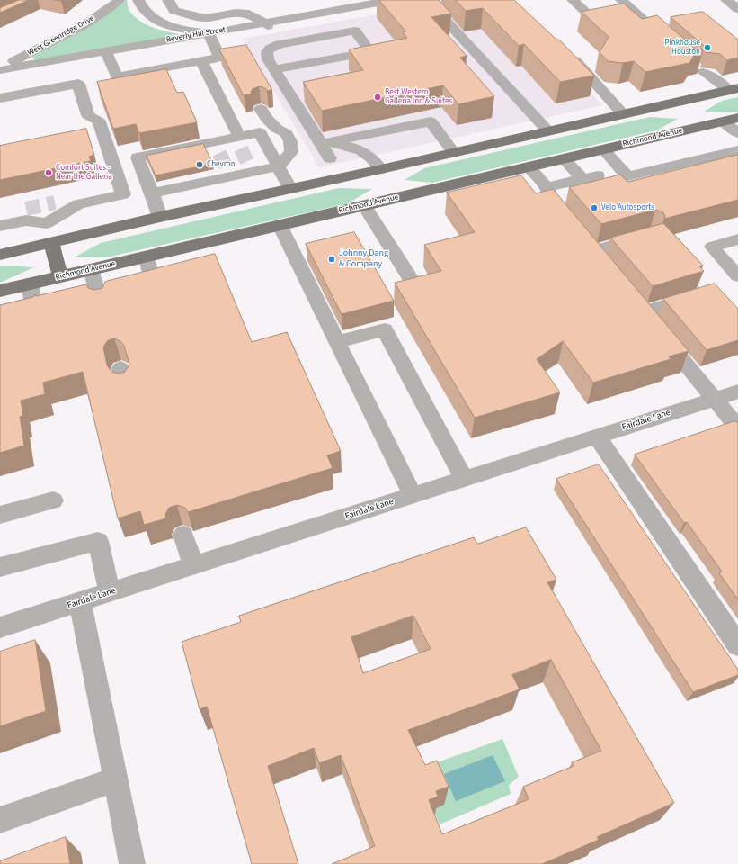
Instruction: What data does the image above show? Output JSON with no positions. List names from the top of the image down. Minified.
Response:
{"streets":{"main road":["Richmond Avenue"],"street":["Beverly Hill Street","West Greenridge Drive","Fairdale Lane"]},"crossings":[["Beverly Hill Street","West Greenridge Drive"]],"places":["Pinkhouse Houston","Best Western Galleria Inn & Suites","Chevron","Comfort Suites - Near the Galleria","Velo Autosports","Johnny Dang & Company"]}
